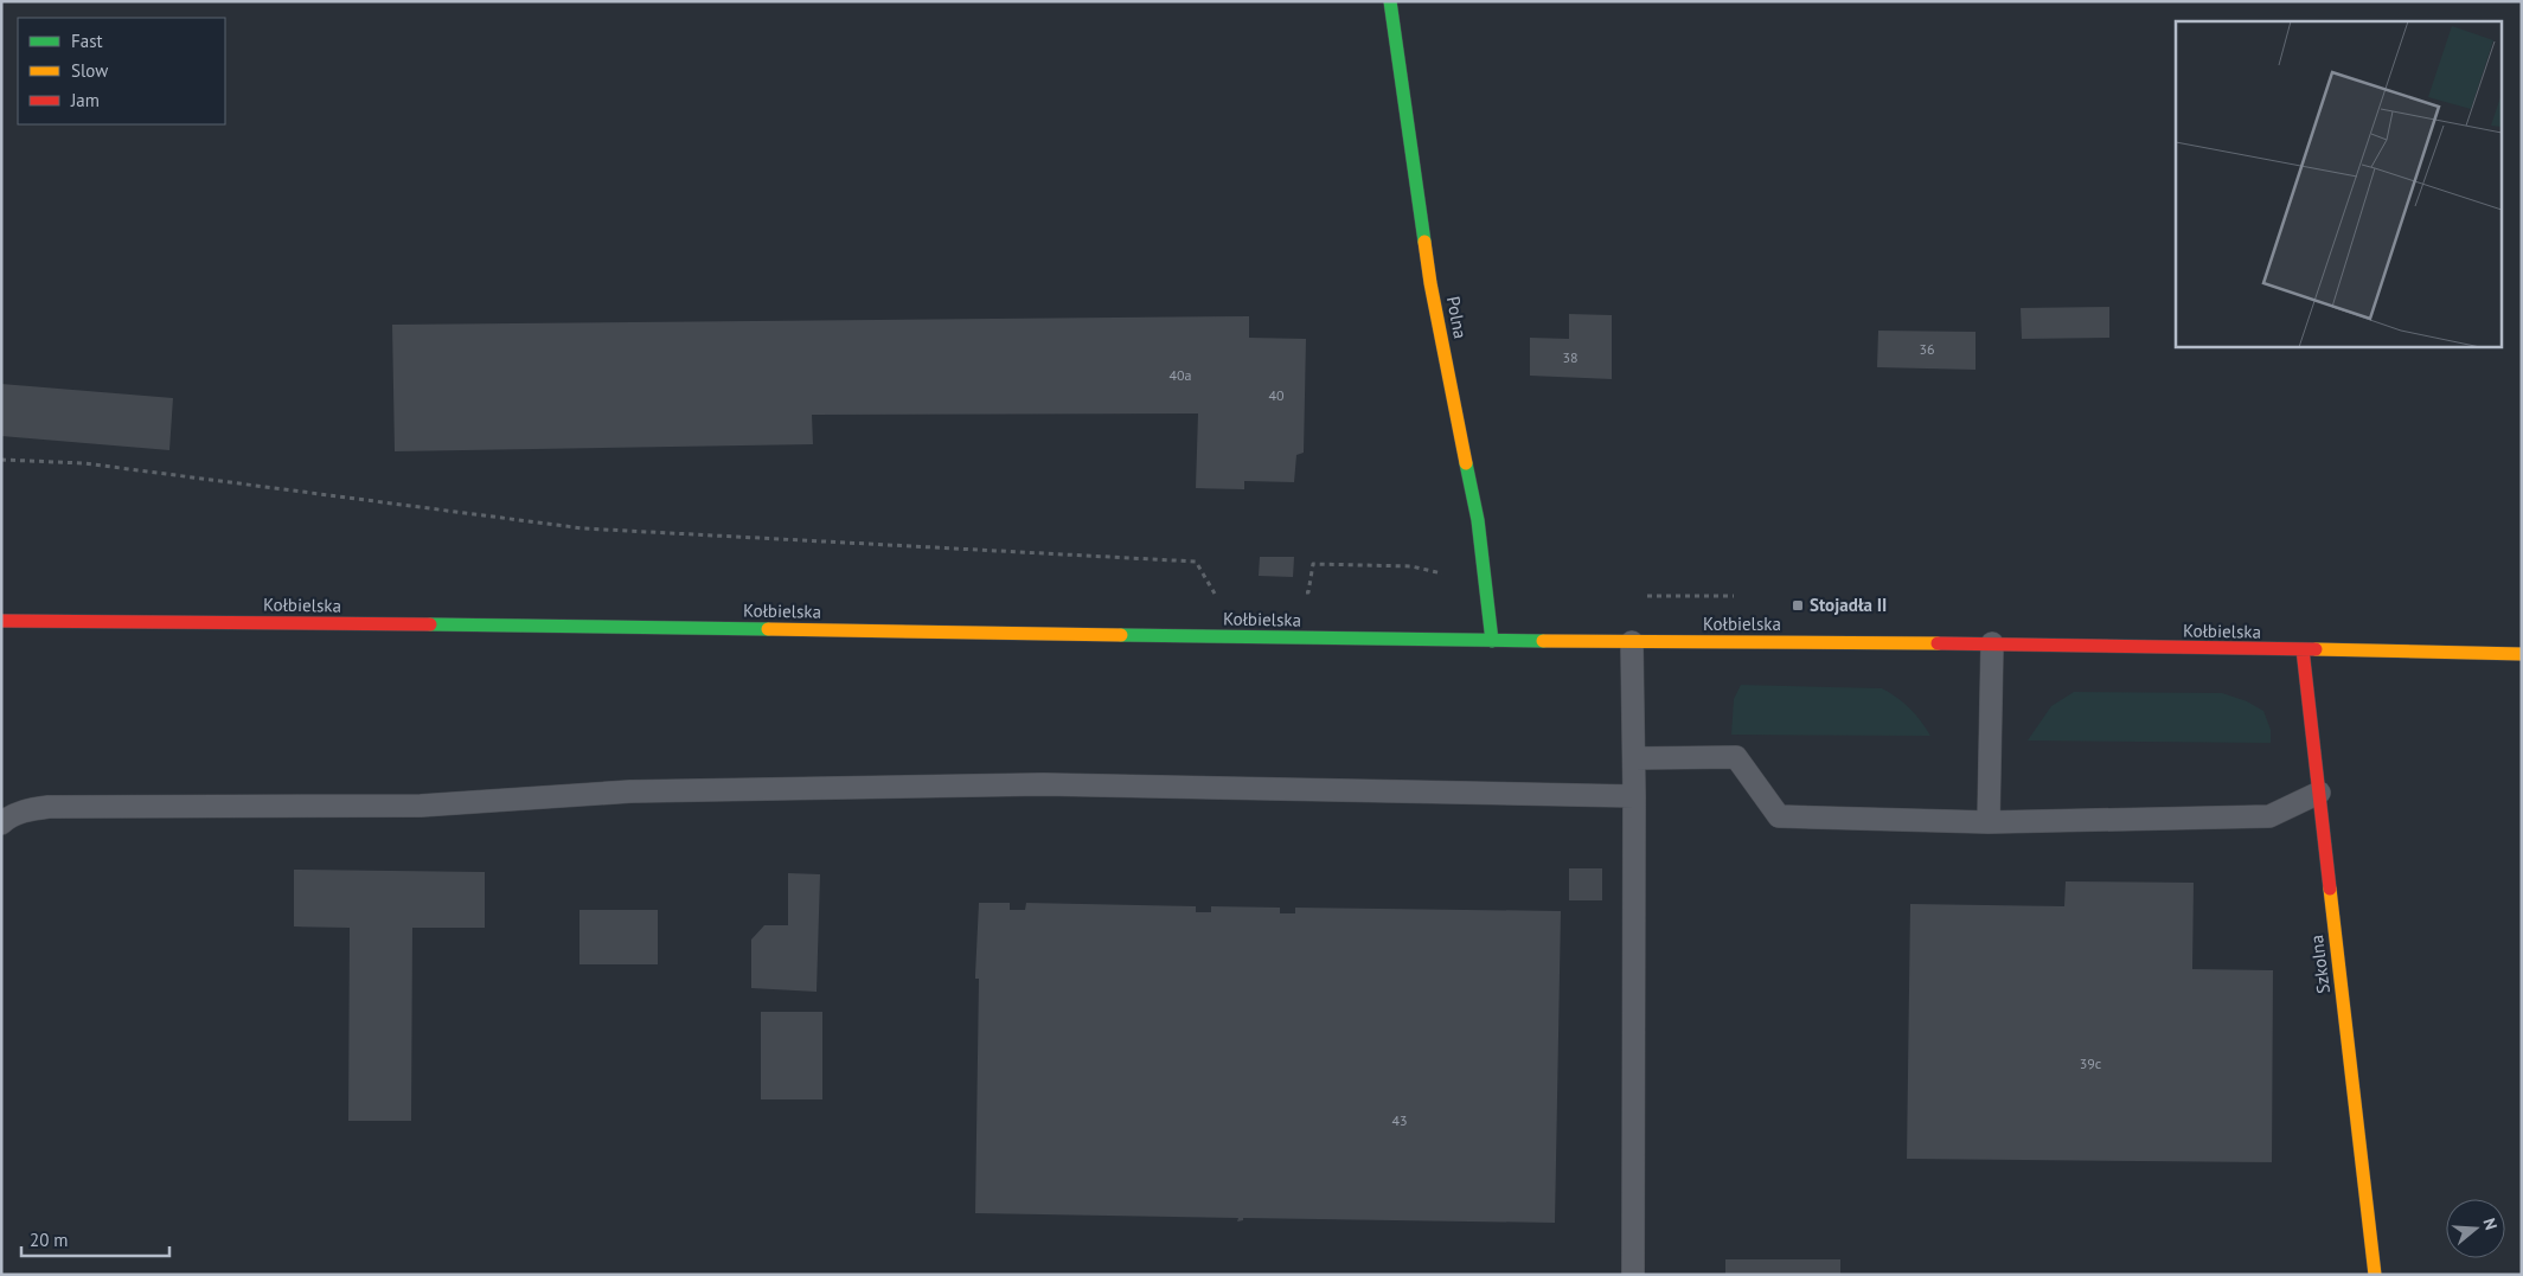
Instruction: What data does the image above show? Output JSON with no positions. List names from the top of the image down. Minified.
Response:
{"streets":{"street":["Polna","Kołbielska","Szkolna"]},"crossings":[["Polna","Kołbielska"],["Kołbielska","Szkolna"]],"places":{"transit":["Stojadła II"]},"house_numbers":["36","38","40a","40","39c","43"],"legend":["Fast","Slow","Jam"],"scale_bar":"20 m","north":"right"}
